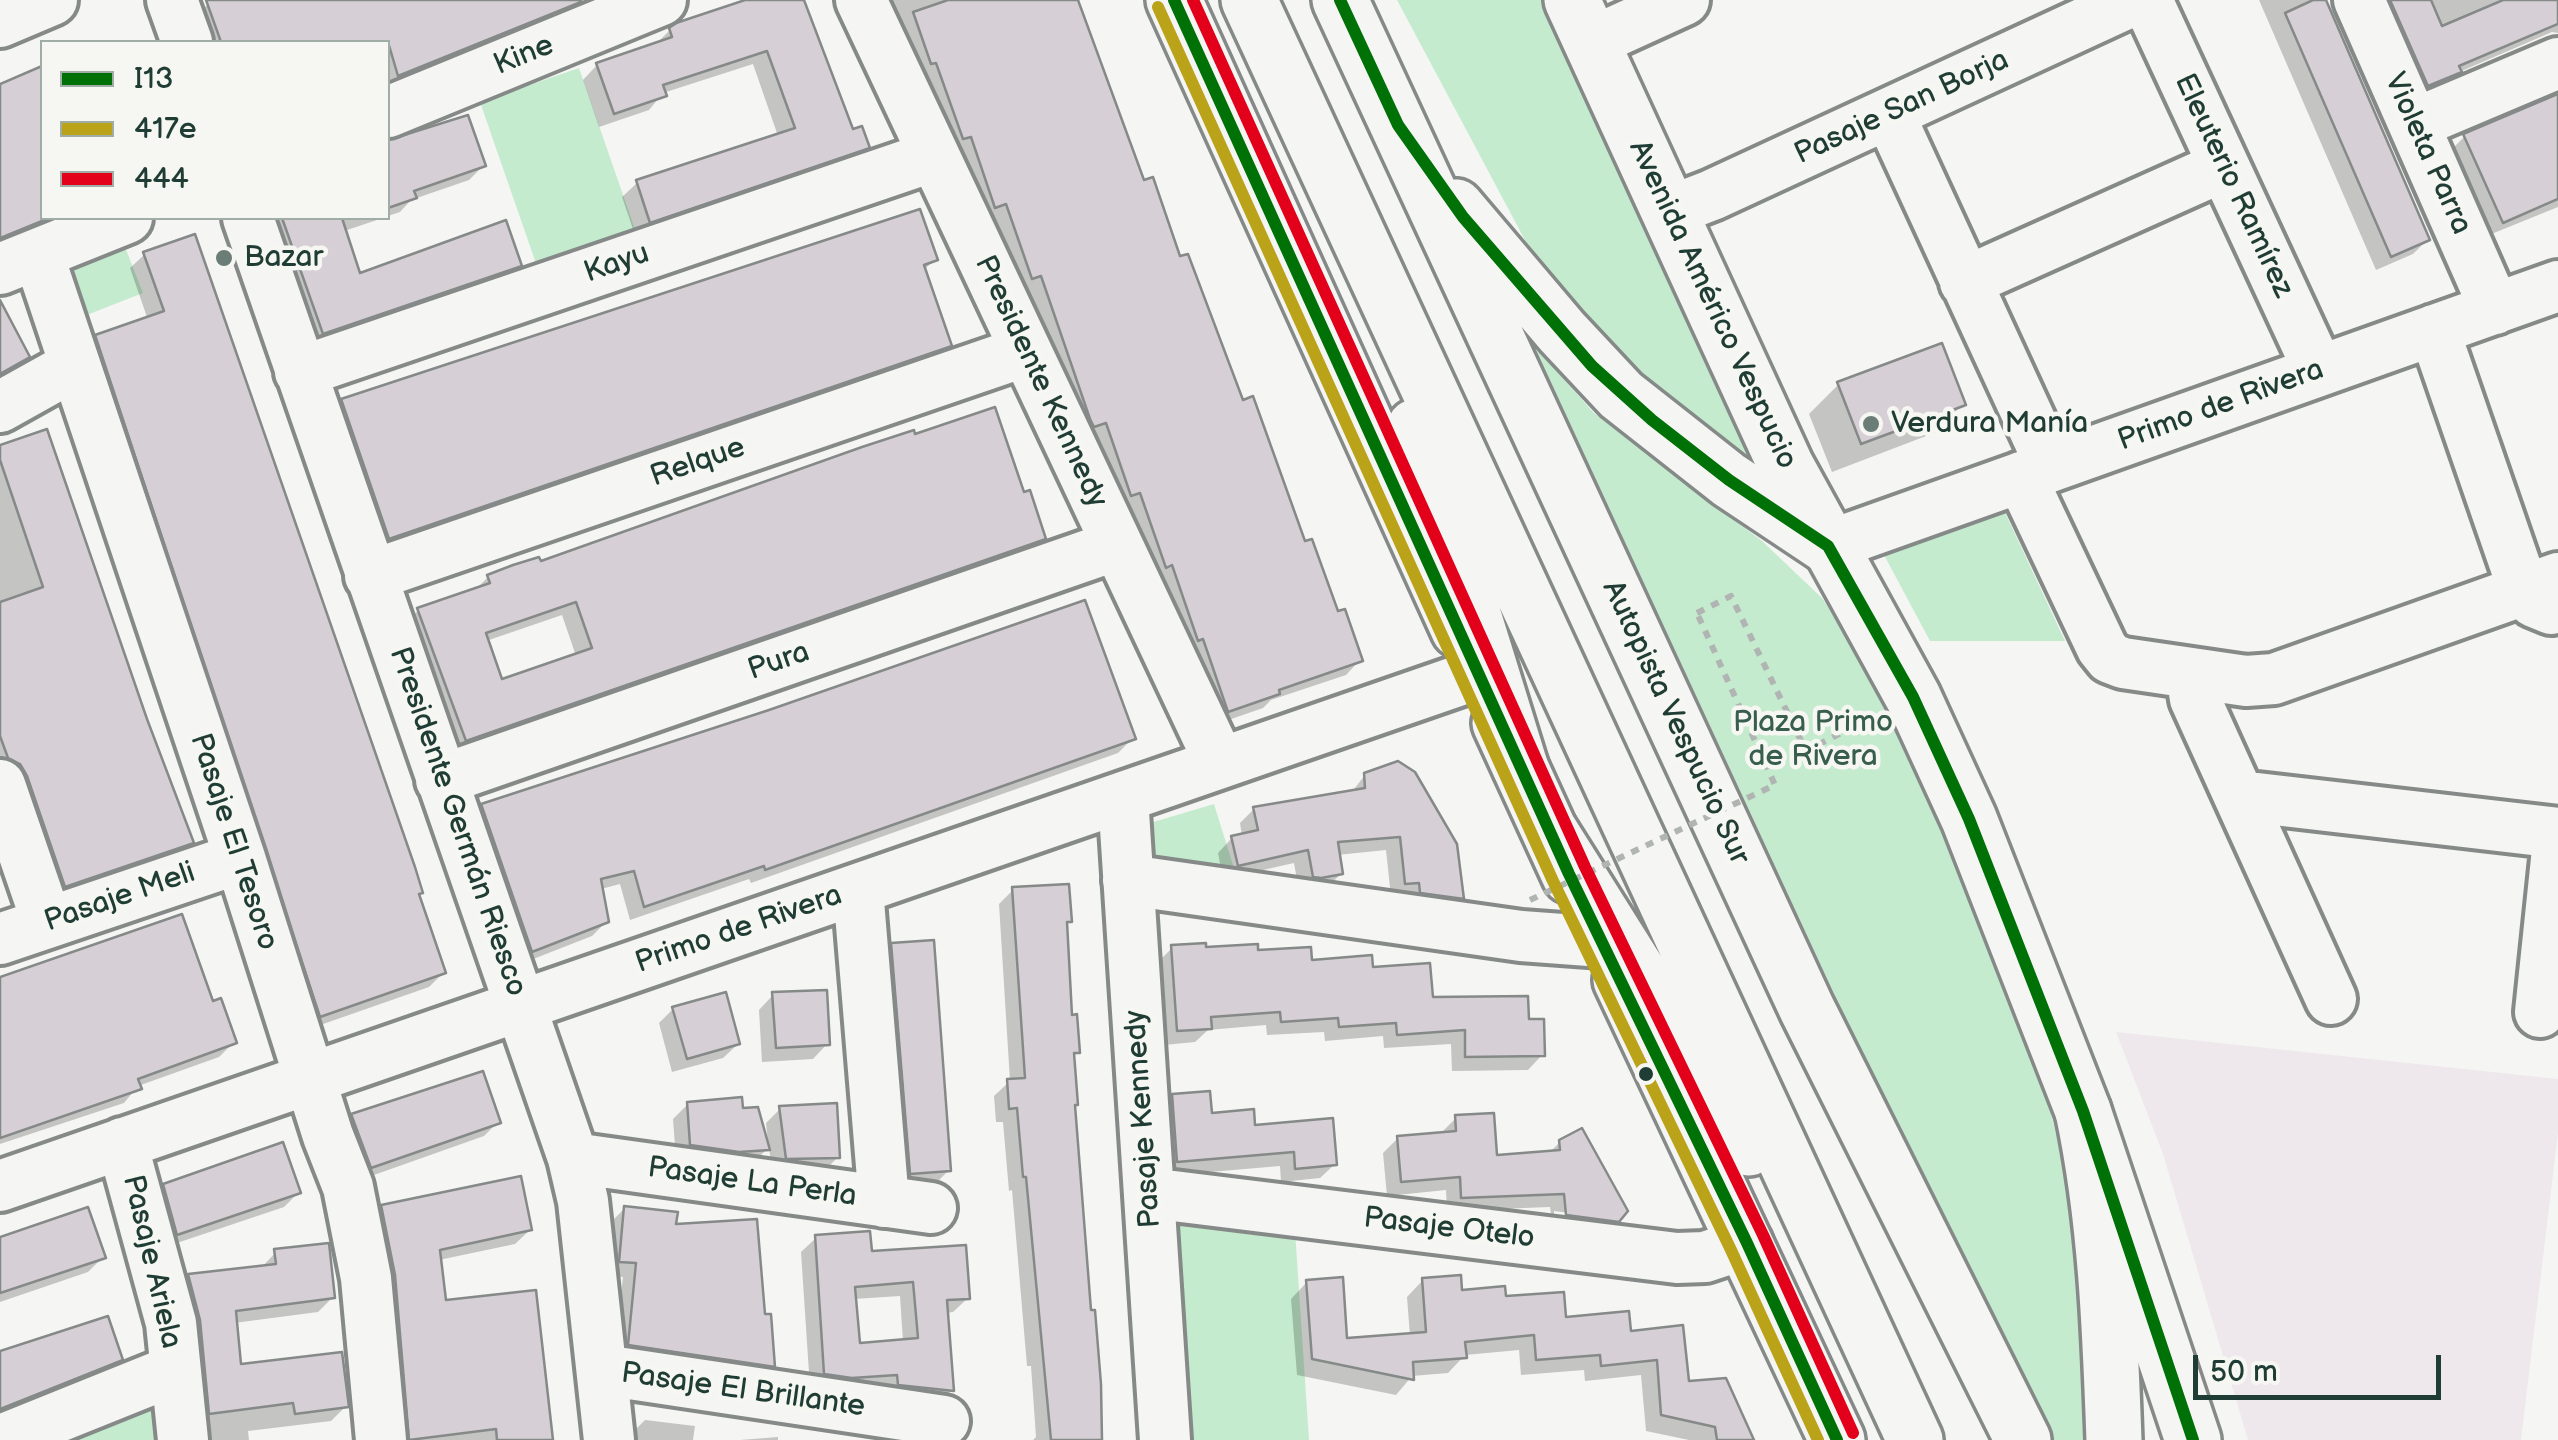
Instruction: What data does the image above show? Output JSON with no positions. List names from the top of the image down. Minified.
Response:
{"streets":{"main road":["Avenida Américo Vespucio","Autopista Vespucio Sur"],"street":["Kine","Pasaje San Borja","Violeta Parra","Eleuterio Ramírez","Kayu","Presidente Kennedy","Primo de Rivera","Relque","Pura","Presidente Germán Riesco","Pasaje El Tesoro","Pasaje Meli","Pasaje Kennedy","Pasaje La Perla","Pasaje Otelo","Pasaje Ariela","Pasaje El Brillante"]},"crossings":[["Pasaje San Borja","Avenida Américo Vespucio"],["Violeta Parra","Primo de Rivera"],["Eleuterio Ramírez","Primo de Rivera"],["Kayu","Presidente Kennedy"],["Kayu","Presidente Germán Riesco"],["Avenida Américo Vespucio","Primo de Rivera"],["Presidente Kennedy","Primo de Rivera"],["Presidente Kennedy","Relque"],["Presidente Kennedy","Pura"],["Primo de Rivera","Presidente Germán Riesco"],["Primo de Rivera","Pasaje El Tesoro"],["Primo de Rivera","Pasaje Kennedy"],["Primo de Rivera","Pasaje La Perla"],["Primo de Rivera","Pasaje Ariela"],["Relque","Presidente Germán Riesco"],["Pura","Presidente Germán Riesco"],["Presidente Germán Riesco","Pasaje La Perla"],["Presidente Germán Riesco","Pasaje El Brillante"],["Pasaje El Tesoro","Pasaje Meli"],["Pasaje Kennedy","Pasaje Otelo"]],"parks":["Plaza Primo de Rivera"],"places":["Bazar","Verdura Manía"],"lines":["transit line I13","transit line 444","transit line 417e"],"legend":["I13","417e","444"],"scale_bar":"50 m"}
